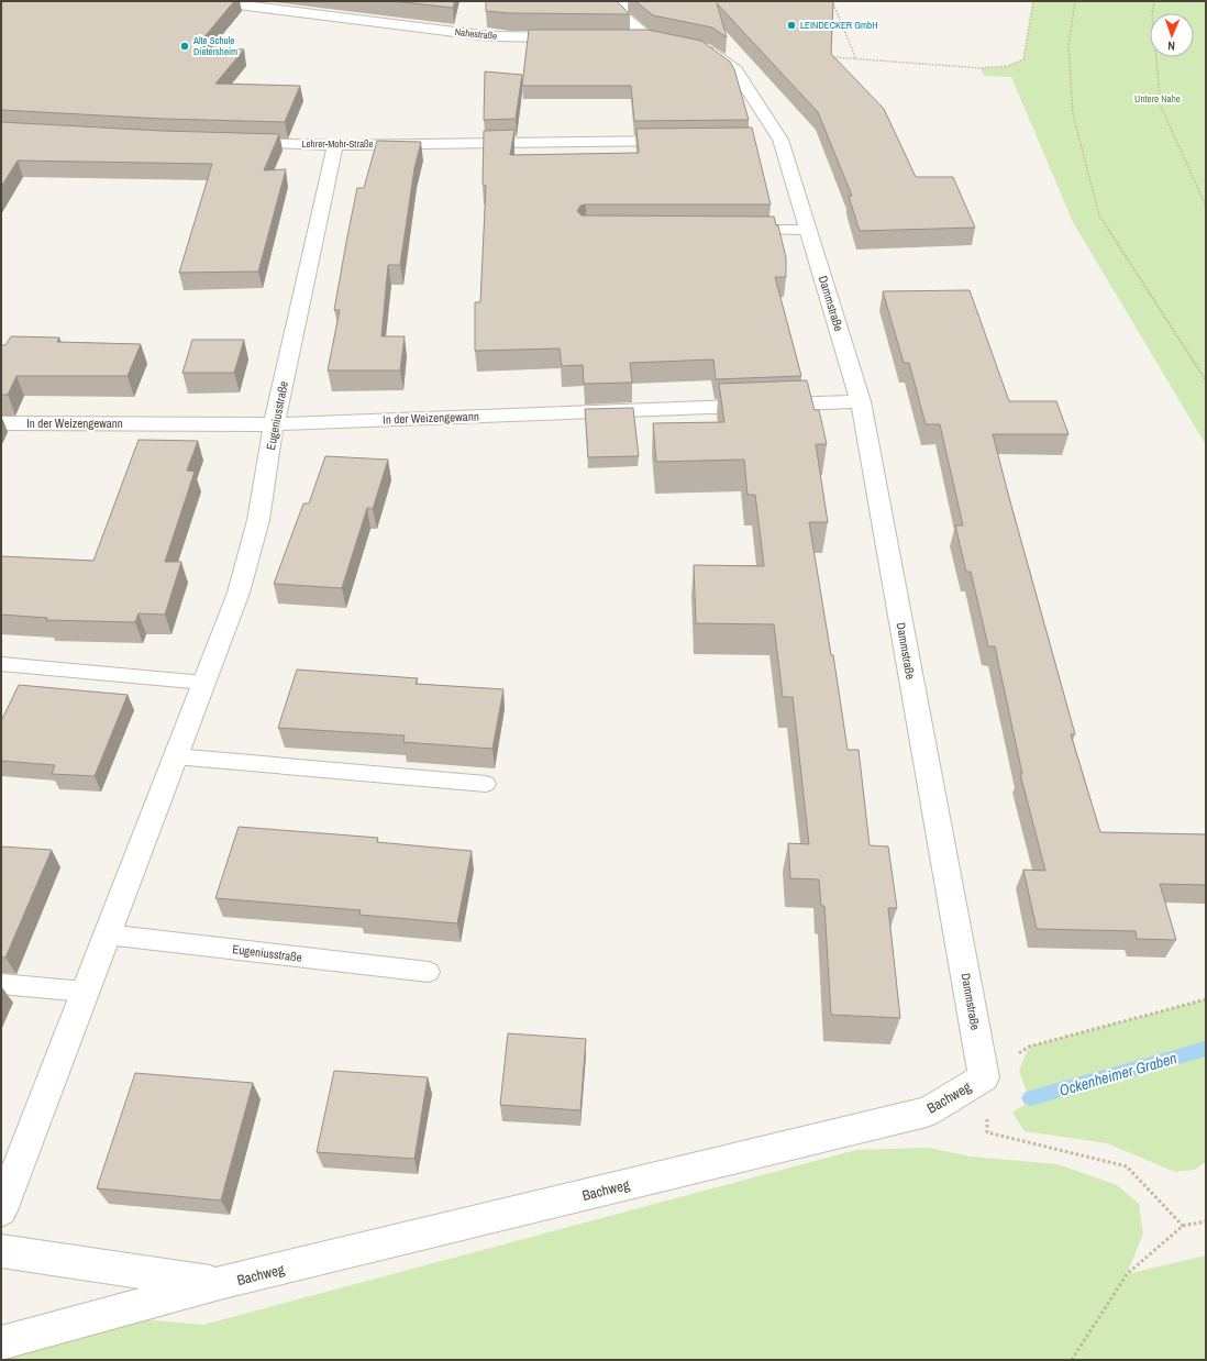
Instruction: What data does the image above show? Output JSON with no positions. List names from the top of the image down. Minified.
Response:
{"streets":{"street":["Nahestraße","Lehrer-Mohr-Straße","Dammstraße","Eugeniusstraße","In der Weizengewann","Bachweg"]},"crossings":[["Lehrer-Mohr-Straße","Eugeniusstraße"],["Dammstraße","In der Weizengewann"],["Dammstraße","Bachweg"],["Eugeniusstraße","In der Weizengewann"]],"water":["Ockenheimer Graben"],"parks":["Untere Nahe"],"places":["LEINDECKER GmbH","Alte Schule Dietersheim"],"north":"bottom"}
